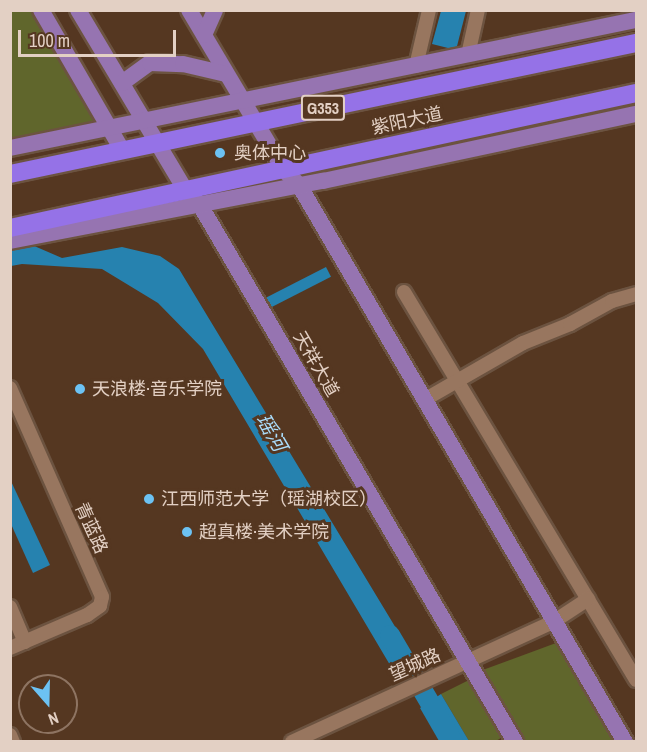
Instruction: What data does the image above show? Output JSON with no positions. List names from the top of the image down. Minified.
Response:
{"streets":{"highway":["G353","紫阳大道"],"main road":["天祥大道"],"street":["青蓝路","望城路"]},"crossings":[["紫阳大道","天祥大道"],["天祥大道","望城路"]],"water":["瑶河"],"places":["奥体中心","天浪楼·音乐学院","江西师范大学（瑶湖校区）","超真楼·美术学院"],"scale_bar":"100 m","north":"bottom"}
